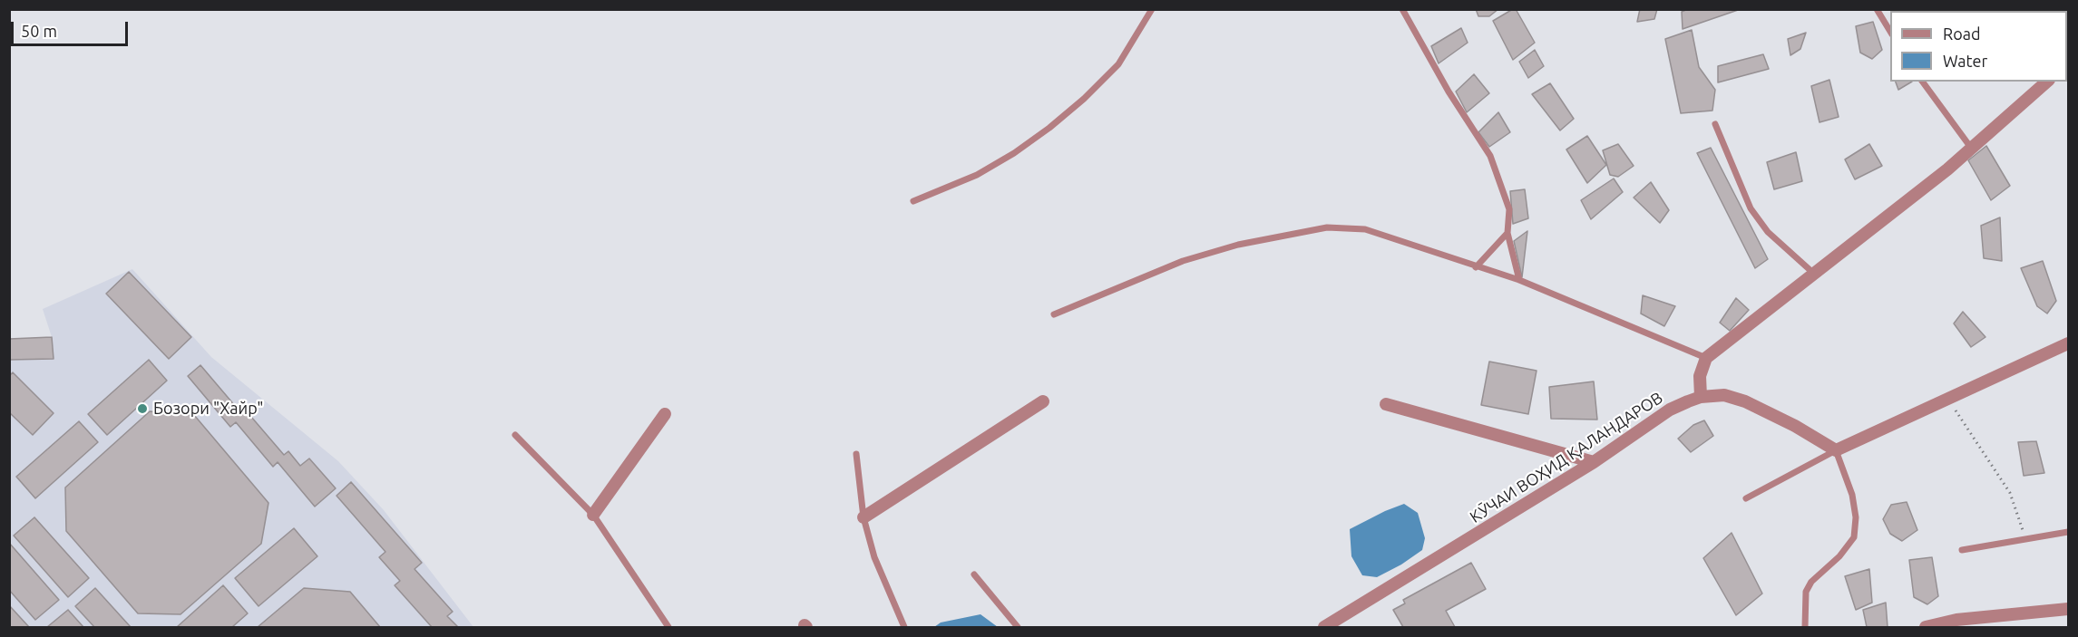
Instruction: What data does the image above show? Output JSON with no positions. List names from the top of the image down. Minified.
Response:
{"streets":{"street":["КӮЧАИ ВОҲИД ҚАЛАНДАРОВ"]},"places":["Бозори \"Хайр\""],"legend":["Road","Water"],"scale_bar":"50 m"}
